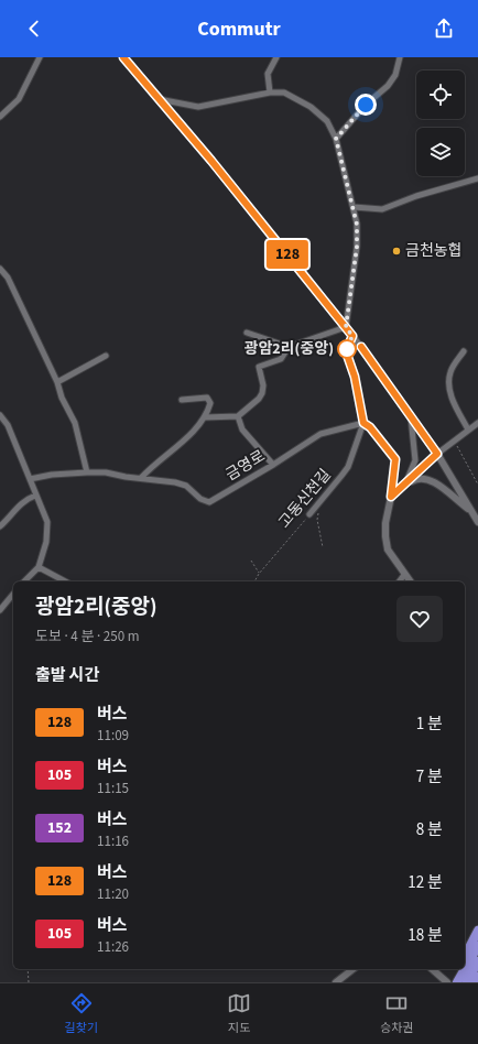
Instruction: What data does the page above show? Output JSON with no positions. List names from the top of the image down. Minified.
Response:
{"streets":{"street":["금영로","고동신천길"]},"crossings":[["금영로","고동신천길"]],"places":["금천농협","광암2리(중앙)"],"lines":["bus line 128"],"page":{"header":"Commutr","on_map":"128","heading":[["광암2리(중앙)","도보 · 4 분 · 250 m"],"출발 시간"],"list":[{"mark":"128","name":"버스","note":"11:09","value":"1 분"},{"mark":"105","name":"버스","note":"11:15","value":"7 분"},{"mark":"152","name":"버스","note":"11:16","value":"8 분"},{"mark":"128","name":"버스","note":"11:20","value":"12 분"},{"mark":"105","name":"버스","note":"11:26","value":"18 분"}],"tabs":["길찾기","지도","승차권"]}}
